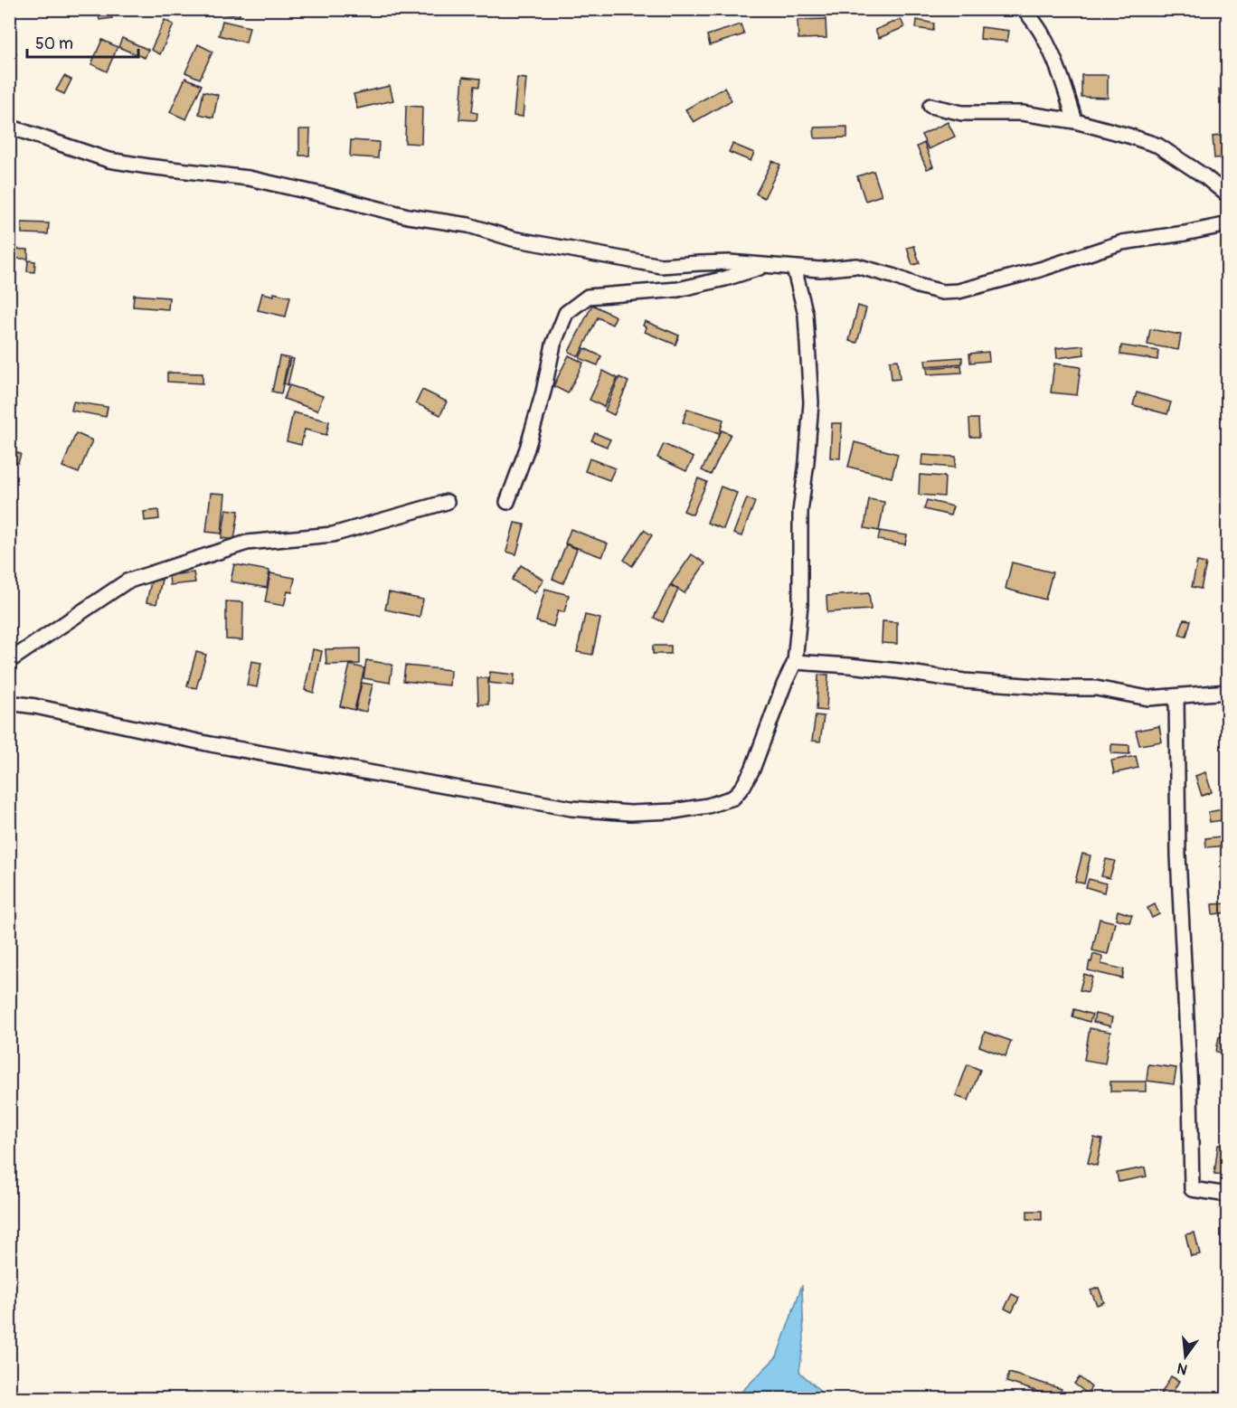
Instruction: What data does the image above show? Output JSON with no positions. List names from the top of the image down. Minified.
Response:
{"scale_bar":"50 m","north":"bottom"}
